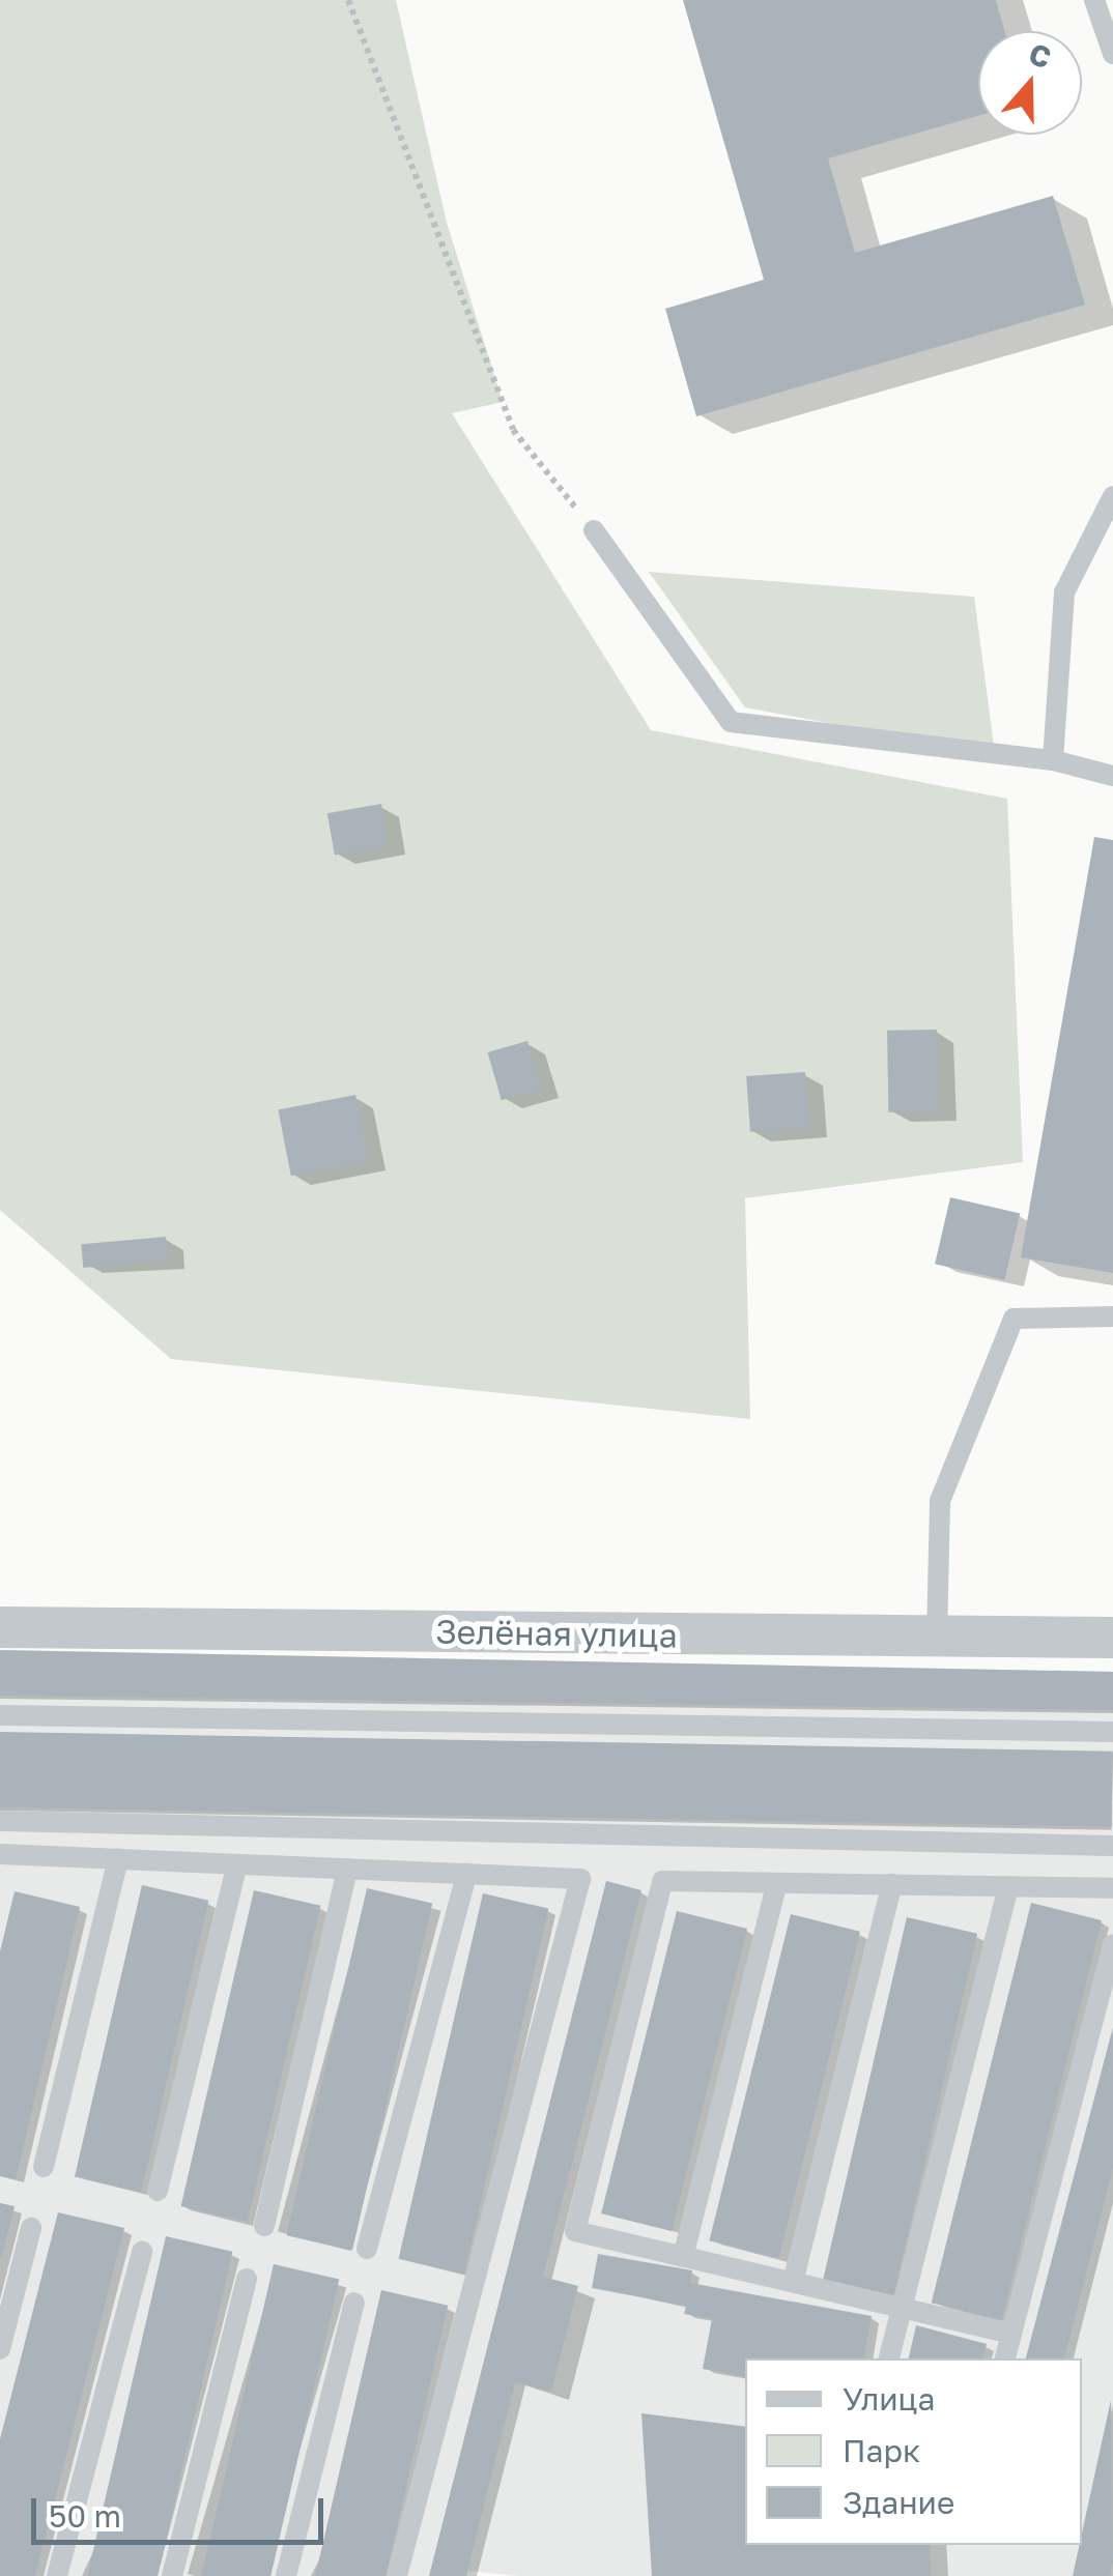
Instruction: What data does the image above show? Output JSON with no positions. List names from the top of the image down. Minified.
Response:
{"streets":{"street":["Зелёная улица"]},"legend":["Улица","Парк","Здание"],"scale_bar":"50 m","north":"top"}
